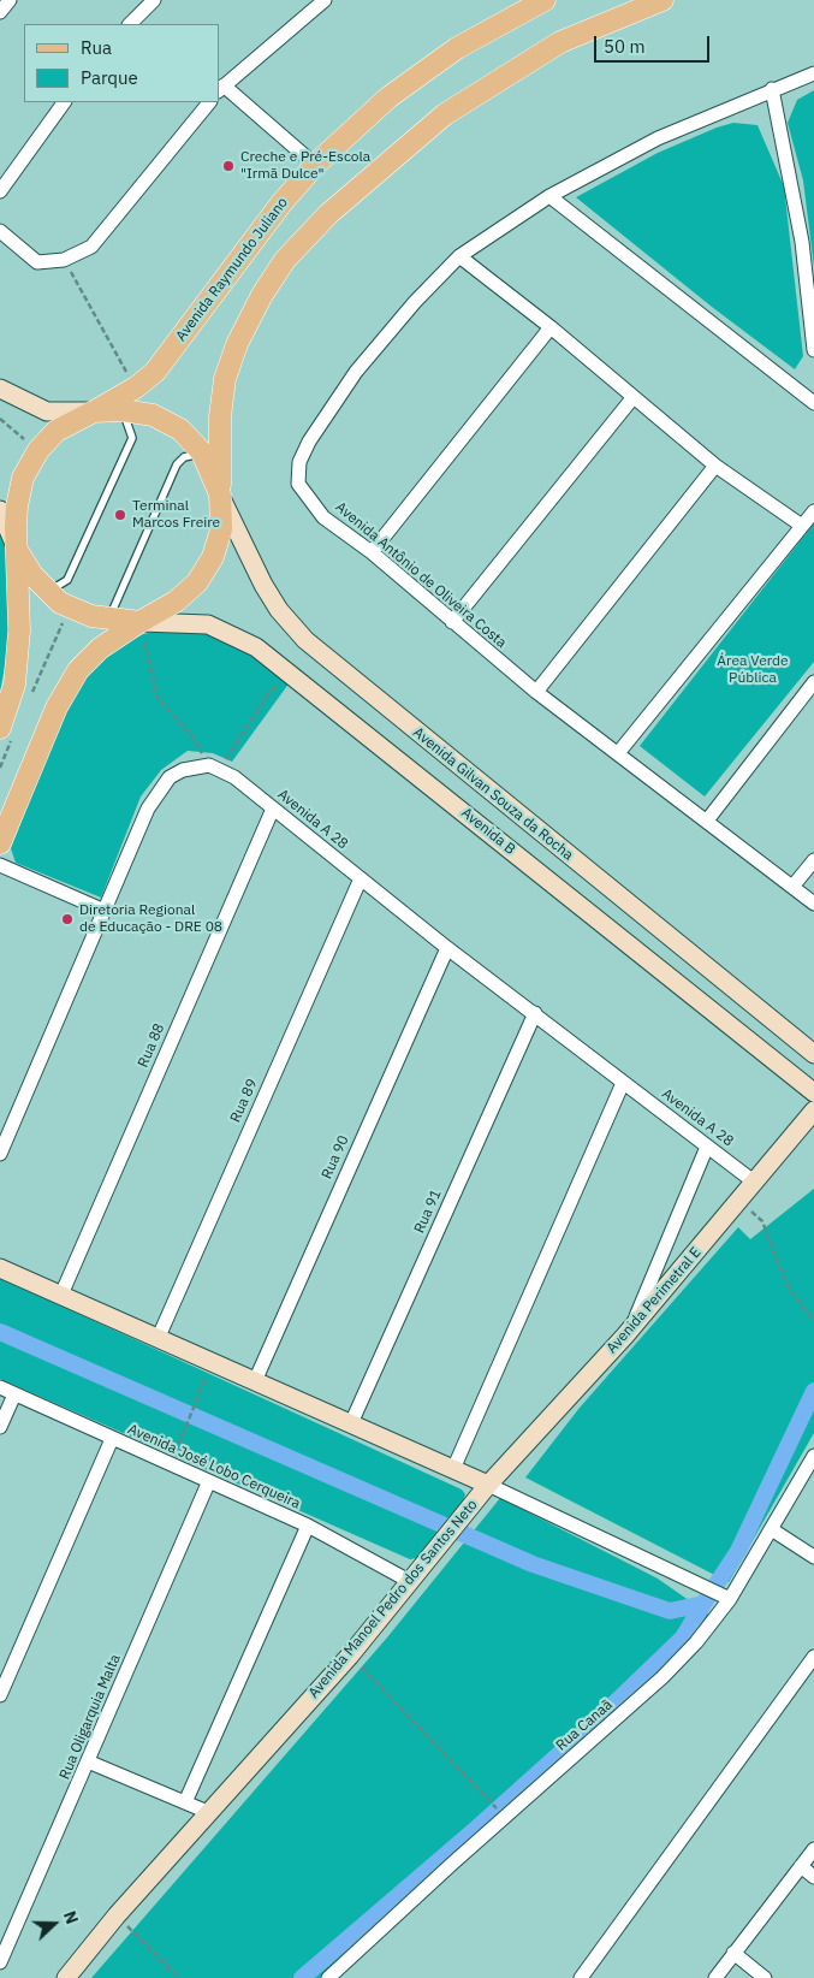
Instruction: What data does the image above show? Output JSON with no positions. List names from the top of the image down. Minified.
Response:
{"streets":{"main road":["Avenida Raymundo Juliano"],"street":["Avenida Antônio de Oliveira Costa","Avenida Gilvan Souza da Rocha","Avenida A 28","Avenida B","Rua 88","Rua 89","Rua 90","Rua 91","Avenida Perimetral E","Avenida José Lobo Cerqueira","Avenida Manoel Pedro dos Santos Neto","Rua Oligarquia Malta","Rua Canaã"]},"crossings":[["Avenida A 28","Rua 88"],["Avenida A 28","Rua 89"],["Avenida A 28","Rua 90"],["Avenida A 28","Rua 91"],["Avenida A 28","Avenida Perimetral E"],["Rua 88","Avenida Manoel Pedro dos Santos Neto"],["Rua 89","Avenida Manoel Pedro dos Santos Neto"],["Rua 90","Avenida Manoel Pedro dos Santos Neto"],["Rua 91","Avenida Manoel Pedro dos Santos Neto"],["Avenida Perimetral E","Avenida Manoel Pedro dos Santos Neto"],["Avenida José Lobo Cerqueira","Avenida Manoel Pedro dos Santos Neto"],["Avenida José Lobo Cerqueira","Rua Oligarquia Malta"]],"parks":["Área Verde Pública"],"places":["Creche e Pré-Escola \"Irmã Dulce\"","Terminal Marcos Freire","Diretoria Regional de Educação - DRE 08"],"legend":["Rua","Parque"],"scale_bar":"50 m","north":"right"}
